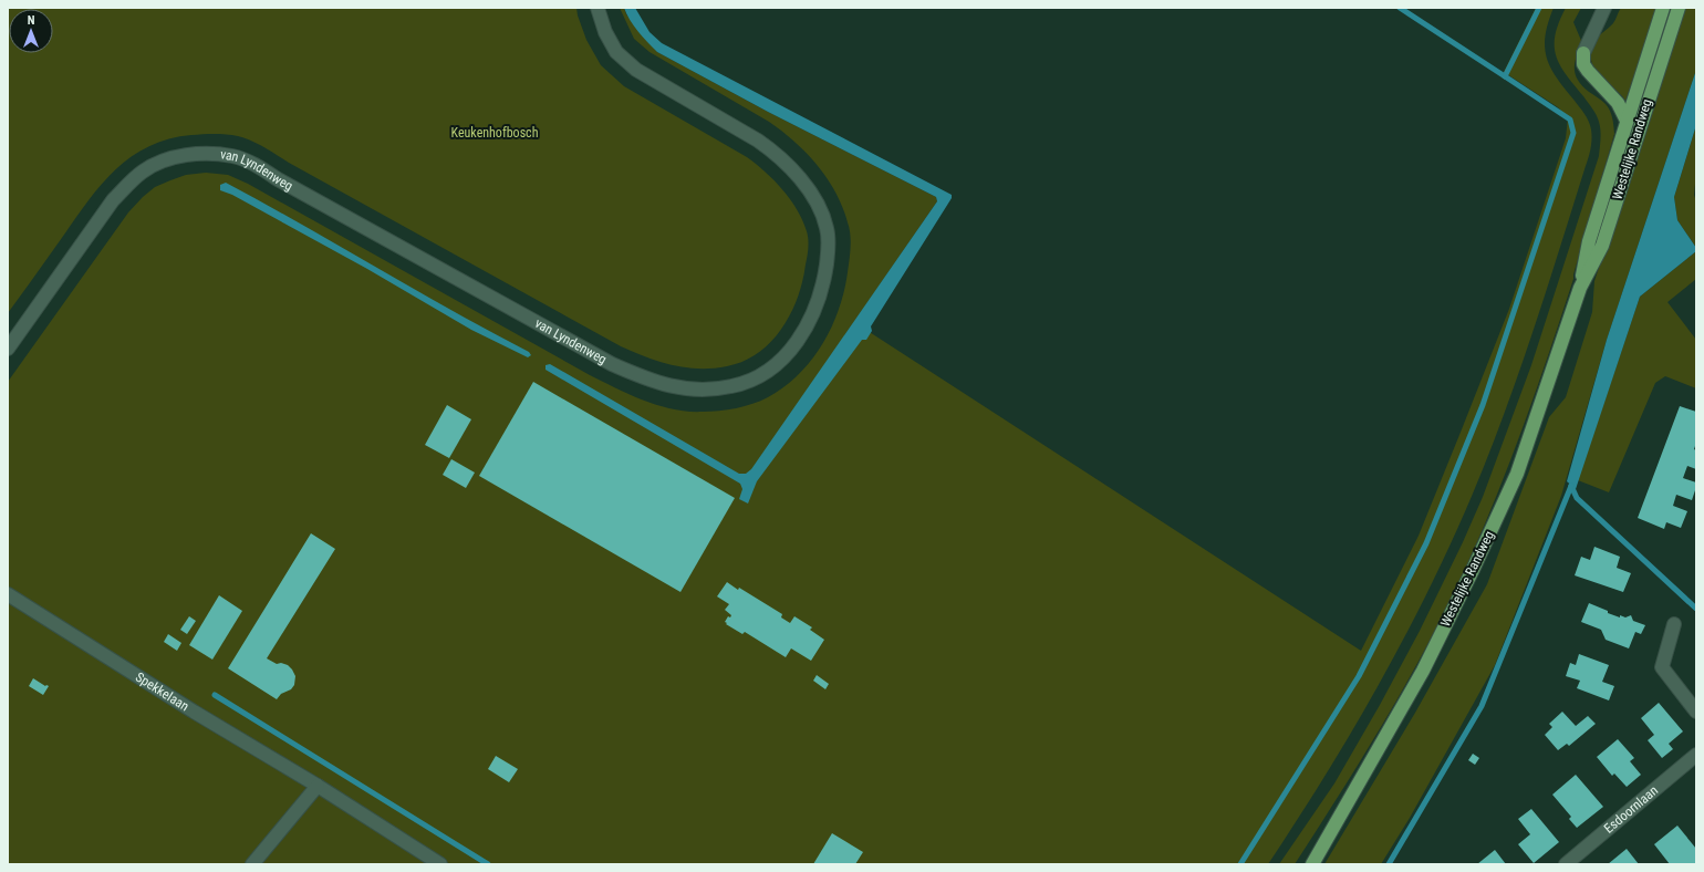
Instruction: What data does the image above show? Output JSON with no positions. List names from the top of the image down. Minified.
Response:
{"streets":{"main road":["Westelijke Randweg"],"street":["van Lyndenweg","Spekkelaan","Esdoornlaan"]},"parks":["Keukenhofbosch"],"north":"top"}
